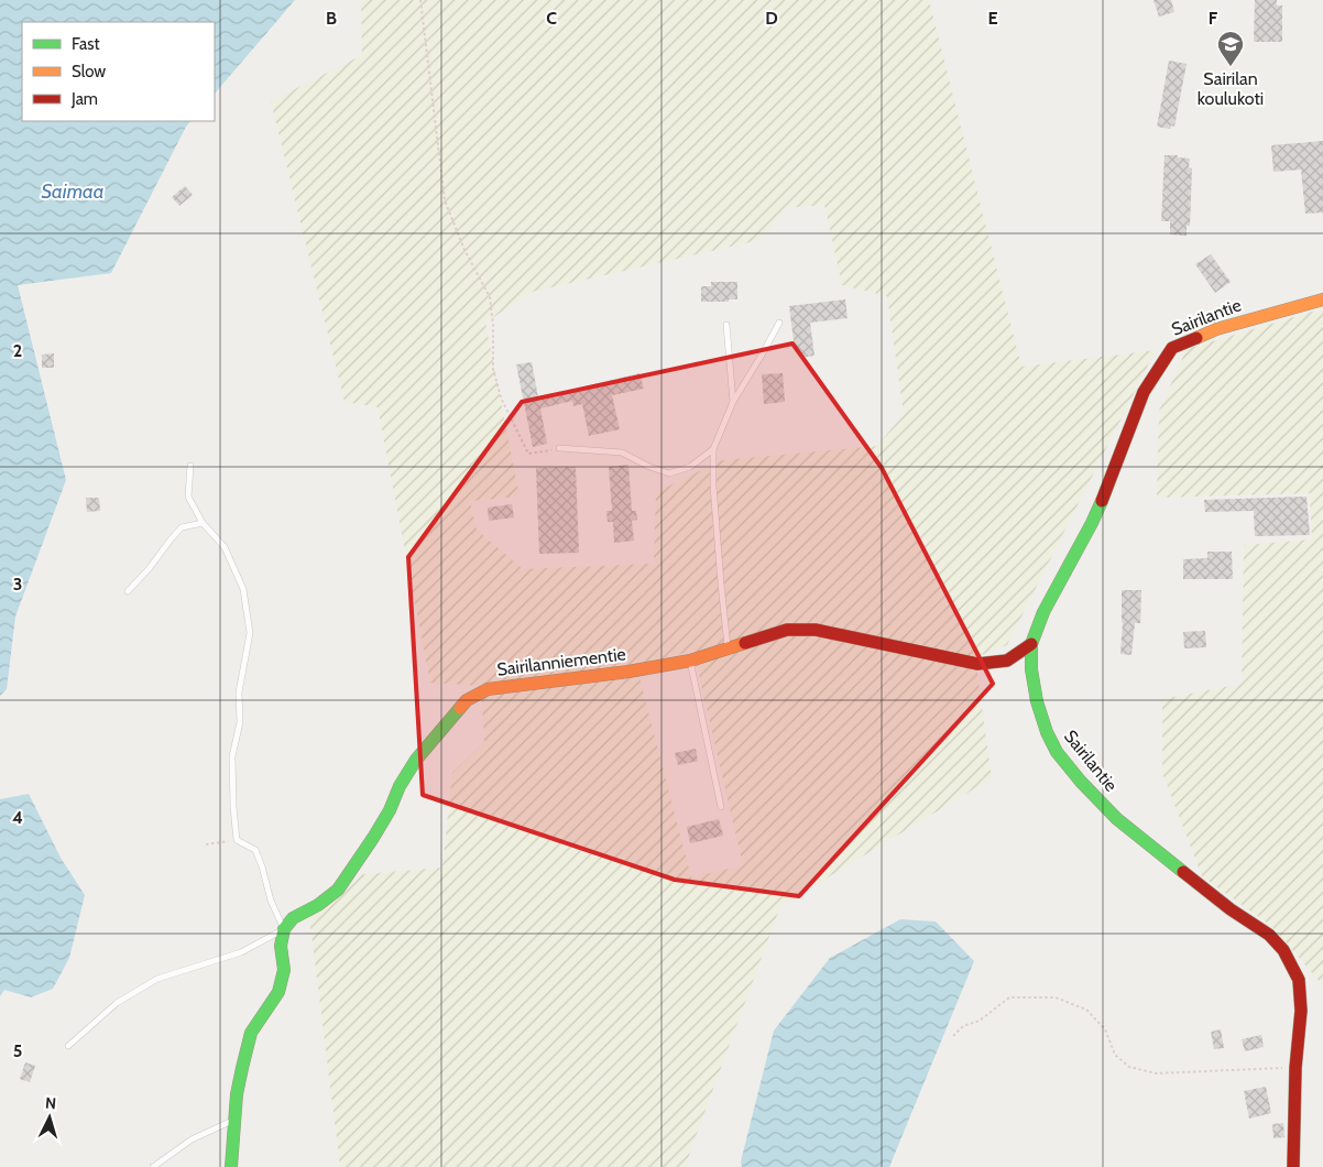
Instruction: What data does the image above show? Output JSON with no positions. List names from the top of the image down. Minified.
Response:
{"streets":{"street":["Sairilantie","Sairilanniementie"]},"crossings":[["Sairilantie","Sairilanniementie"]],"water":["Saimaa"],"places":{"school or university":["Sairilan koulukoti"]},"legend":["Fast","Slow","Jam"],"north":"top","grid":{"columns":["B","C","D","E","F"],"rows":["2","3","4","5"]}}
